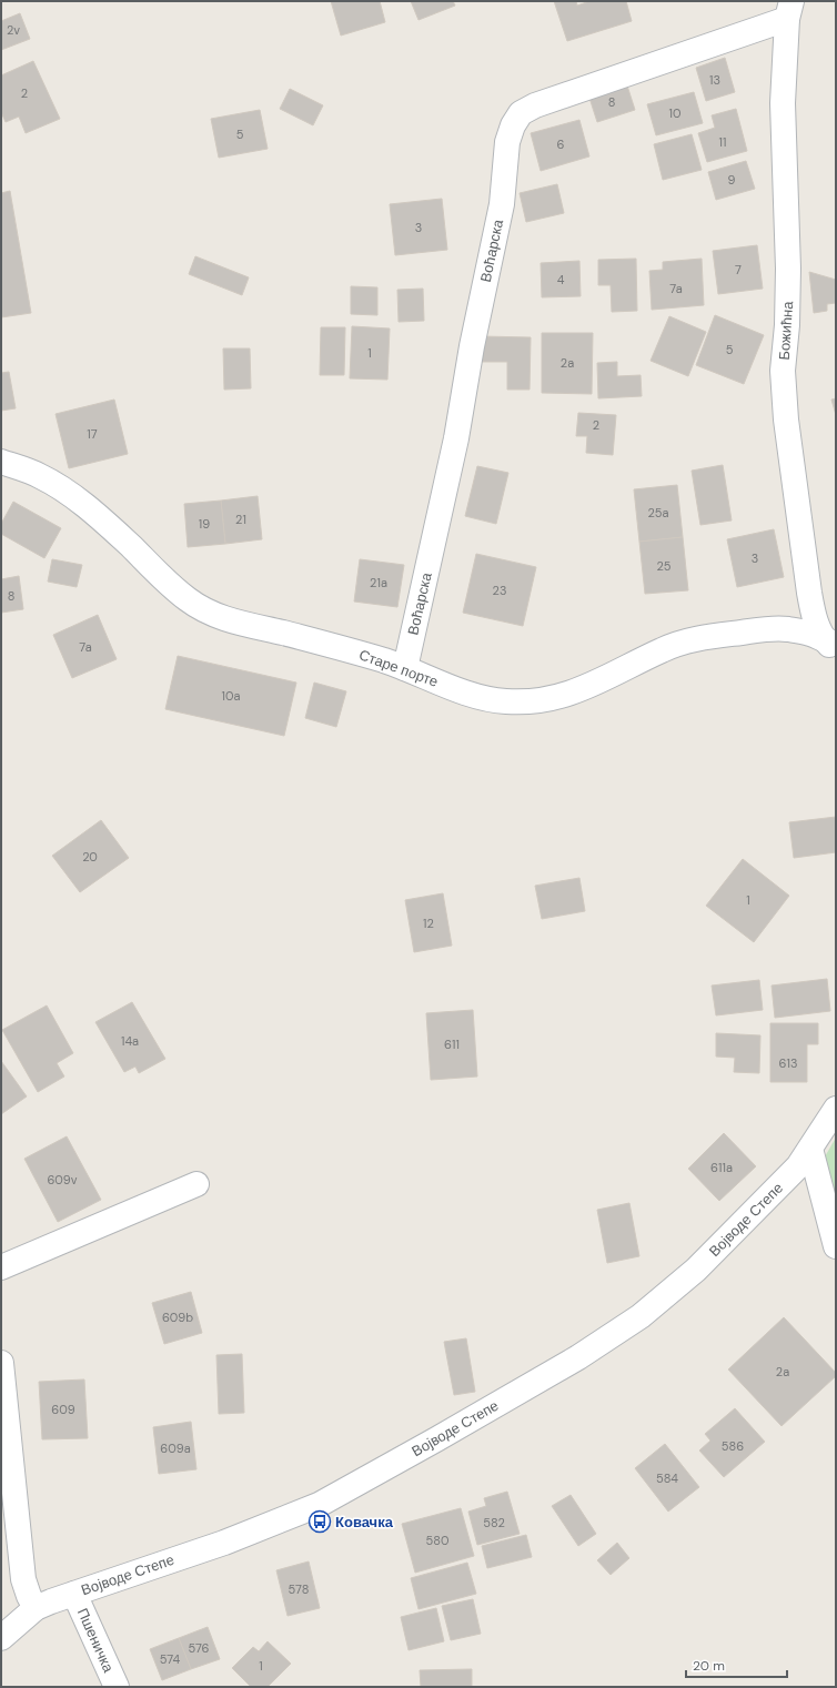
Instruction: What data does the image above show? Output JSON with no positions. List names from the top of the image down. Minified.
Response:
{"streets":{"street":["Воћарска","Божићна","Старе порте","Војводе Степе","Пшеничка"]},"crossings":[["Воћарска","Божићна"],["Воћарска","Старе порте"],["Божићна","Старе порте"],["Војводе Степе","Пшеничка"]],"places":{"bus stop":["Ковачка"]},"house_numbers":["2v","13","2","8","10","5","11","6","9","3","7","4","7a","5","1","2a","2","17","25a","21","19","3","25","21a","23","8","7a","10a","20","1","12","14a","611","613","611a","609v","609b","2a","609","586","609a","584","582","580","578","576","574","1"],"scale_bar":"20 m"}
